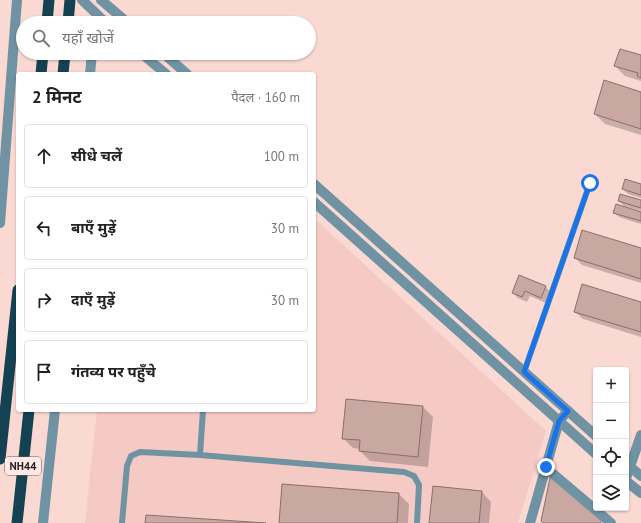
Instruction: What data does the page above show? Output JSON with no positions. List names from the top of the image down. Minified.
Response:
{"streets":{"highway":["NH44"]},"page":{"search":"यहाँ खोजें","heading":["2 मिनट","पैदल · 160 m"],"list":[["सीधे चलें","100 m"],["बाएँ मुड़ें","30 m"],["दाएँ मुड़ें","30 m"],"गंतव्य पर पहुँचे"],"map_buttons":["+","−"]}}
